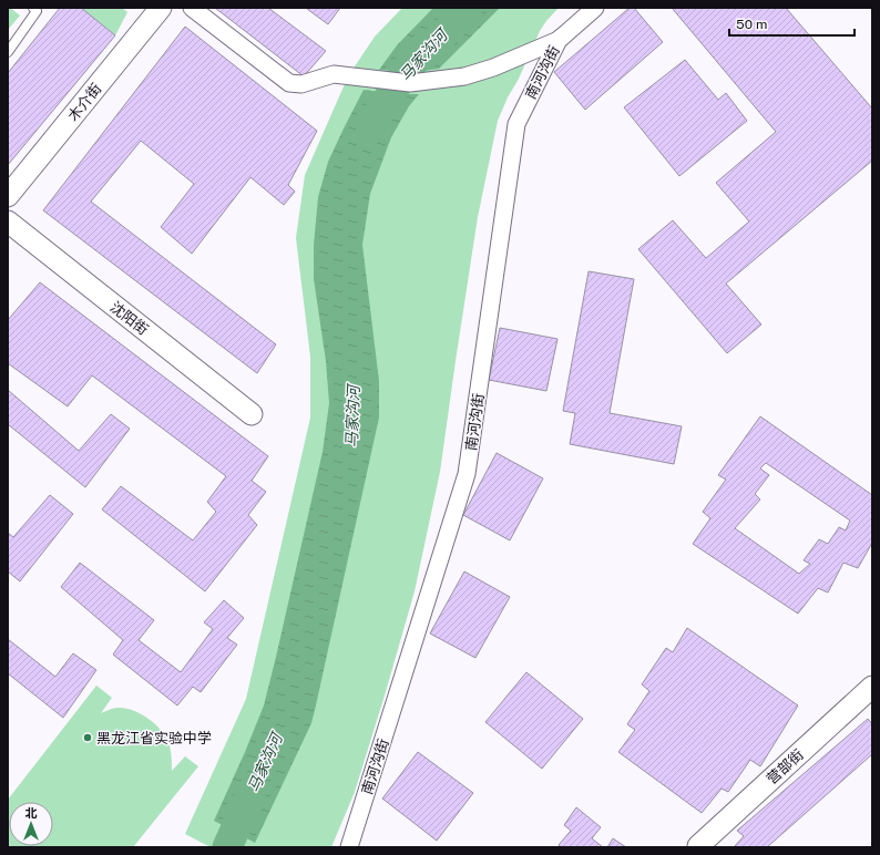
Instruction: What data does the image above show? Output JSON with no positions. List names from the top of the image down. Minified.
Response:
{"streets":{"street":["南河沟街","木介街","沈阳街","营部街"]},"water":["马家沟河"],"places":["黑龙江省实验中学"],"scale_bar":"50 m","north":"top"}
